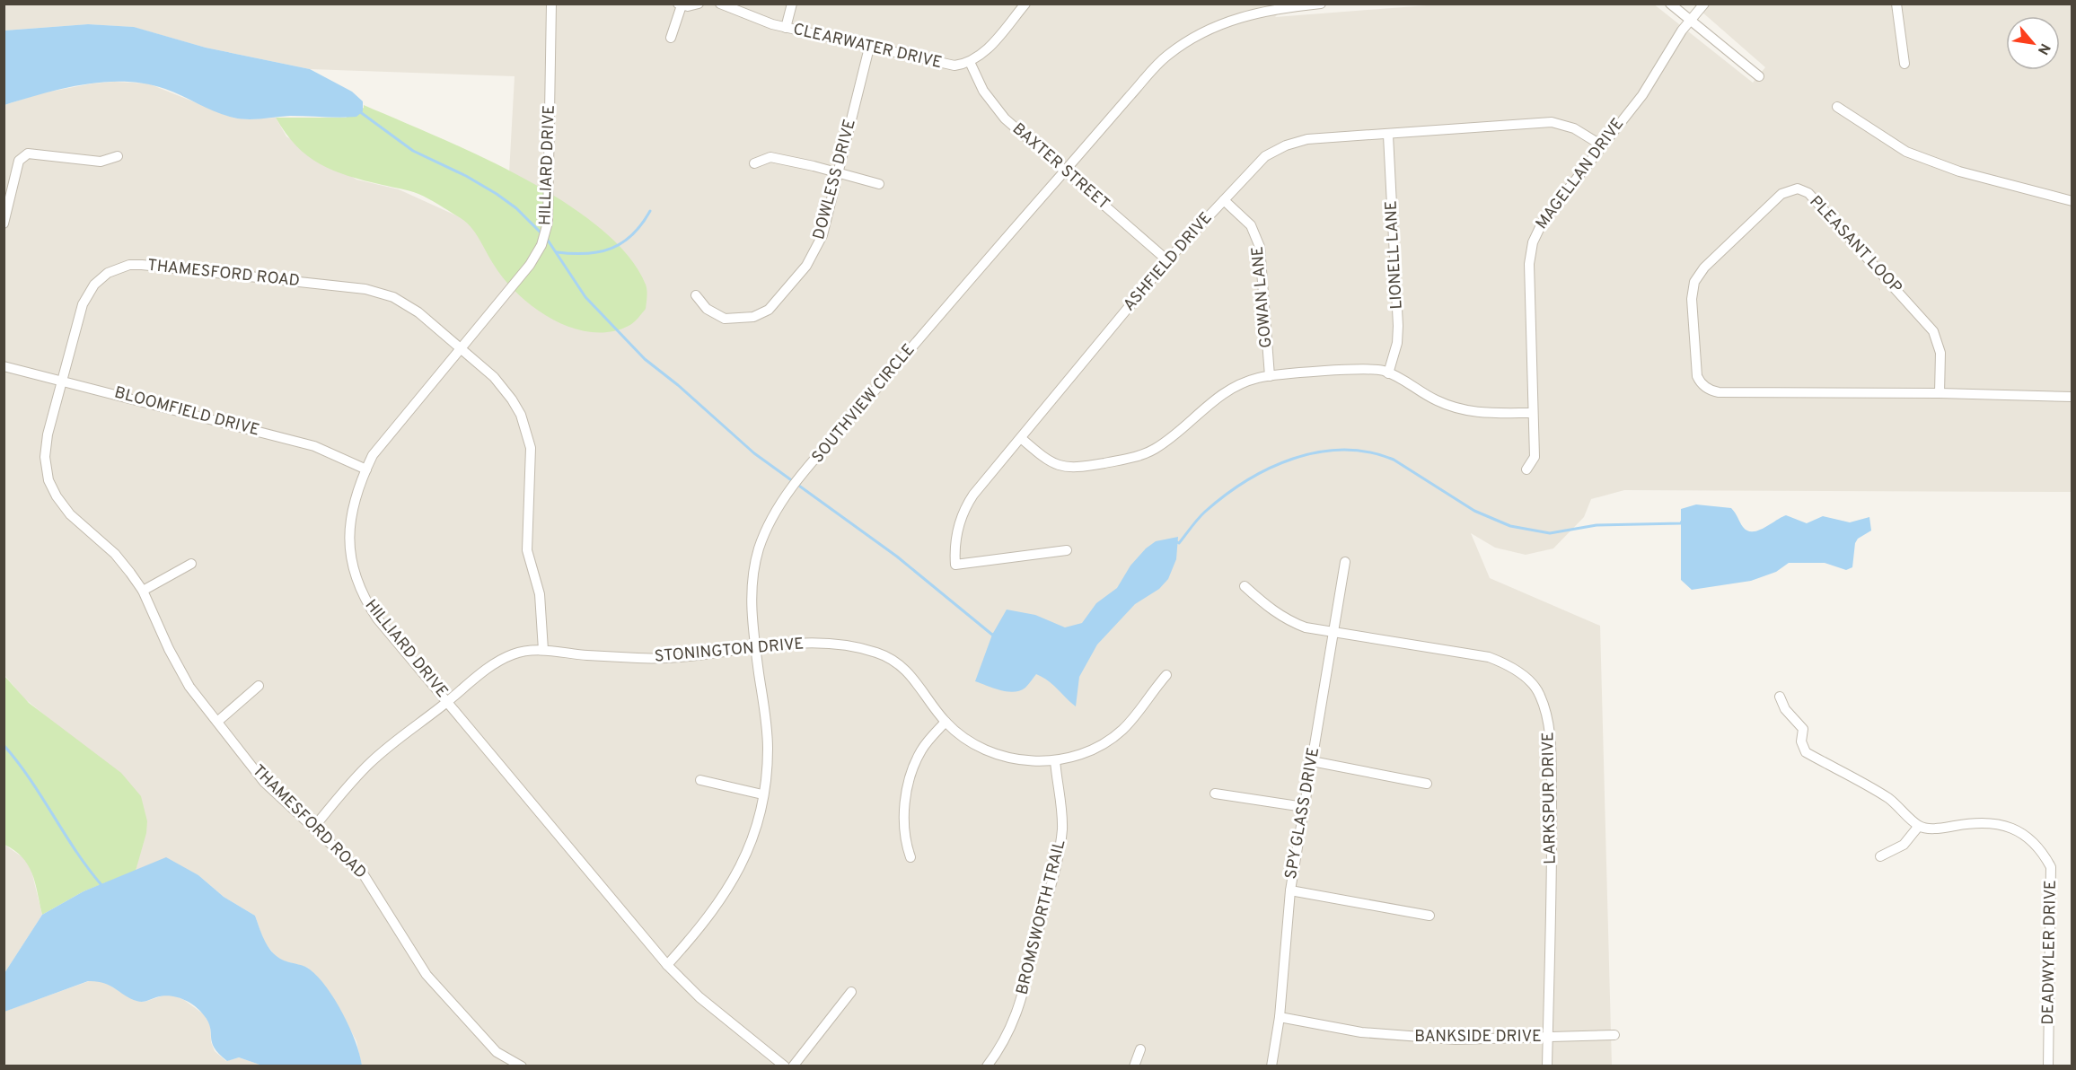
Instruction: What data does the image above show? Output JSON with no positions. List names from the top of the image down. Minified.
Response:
{"streets":{"street":["CLEARWATER DRIVE","HILLIARD DRIVE","BAXTER STREET","MAGELLAN DRIVE","DOWLESS DRIVE","PLEASANT LOOP","LIONELL LANE","ASHFIELD DRIVE","THAMESFORD ROAD","GOWAN LANE","SOUTHVIEW CIRCLE","BLOOMFIELD DRIVE","STONINGTON DRIVE","LARKSPUR DRIVE","SPY GLASS DRIVE","BROMSWORTH TRAIL","DEADWYLER DRIVE","BANKSIDE DRIVE"]},"crossings":[["CLEARWATER DRIVE","BAXTER STREET"],["CLEARWATER DRIVE","DOWLESS DRIVE"],["HILLIARD DRIVE","THAMESFORD ROAD"],["HILLIARD DRIVE","SOUTHVIEW CIRCLE"],["HILLIARD DRIVE","BLOOMFIELD DRIVE"],["HILLIARD DRIVE","STONINGTON DRIVE"],["BAXTER STREET","ASHFIELD DRIVE"],["BAXTER STREET","SOUTHVIEW CIRCLE"],["MAGELLAN DRIVE","ASHFIELD DRIVE"],["LIONELL LANE","ASHFIELD DRIVE"],["ASHFIELD DRIVE","GOWAN LANE"],["THAMESFORD ROAD","BLOOMFIELD DRIVE"],["THAMESFORD ROAD","STONINGTON DRIVE"],["SOUTHVIEW CIRCLE","STONINGTON DRIVE"],["STONINGTON DRIVE","BROMSWORTH TRAIL"],["LARKSPUR DRIVE","SPY GLASS DRIVE"],["LARKSPUR DRIVE","BANKSIDE DRIVE"],["SPY GLASS DRIVE","BANKSIDE DRIVE"]],"north":"bottom right"}
